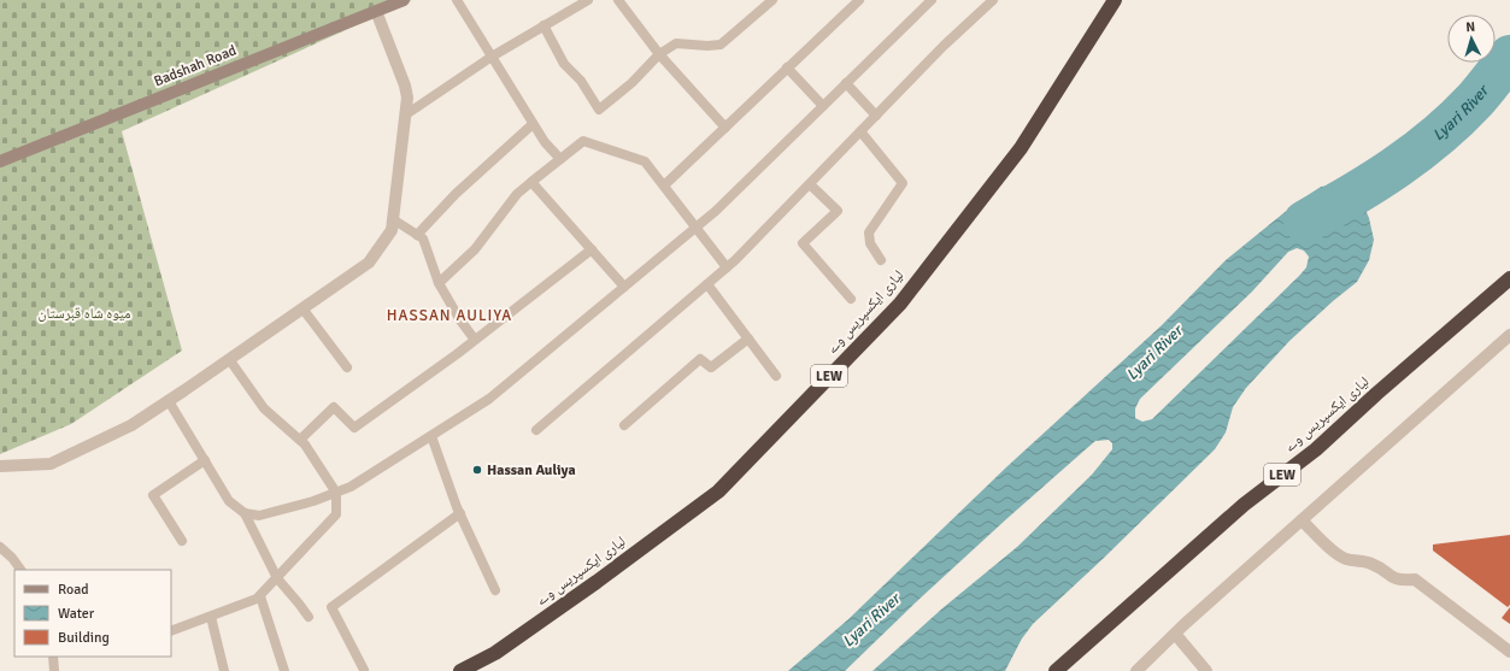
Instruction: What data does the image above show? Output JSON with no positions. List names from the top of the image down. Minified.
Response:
{"streets":{"highway":["لیاری ایکسپریس وے","LEW"],"main road":["Badshah Road"]},"districts":["HASSAN AULIYA"],"water":["Lyari River"],"parks":["میوہ شاہ قبرستان"],"places":["Hassan Auliya"],"legend":["Road","Water","Building"],"north":"top"}
